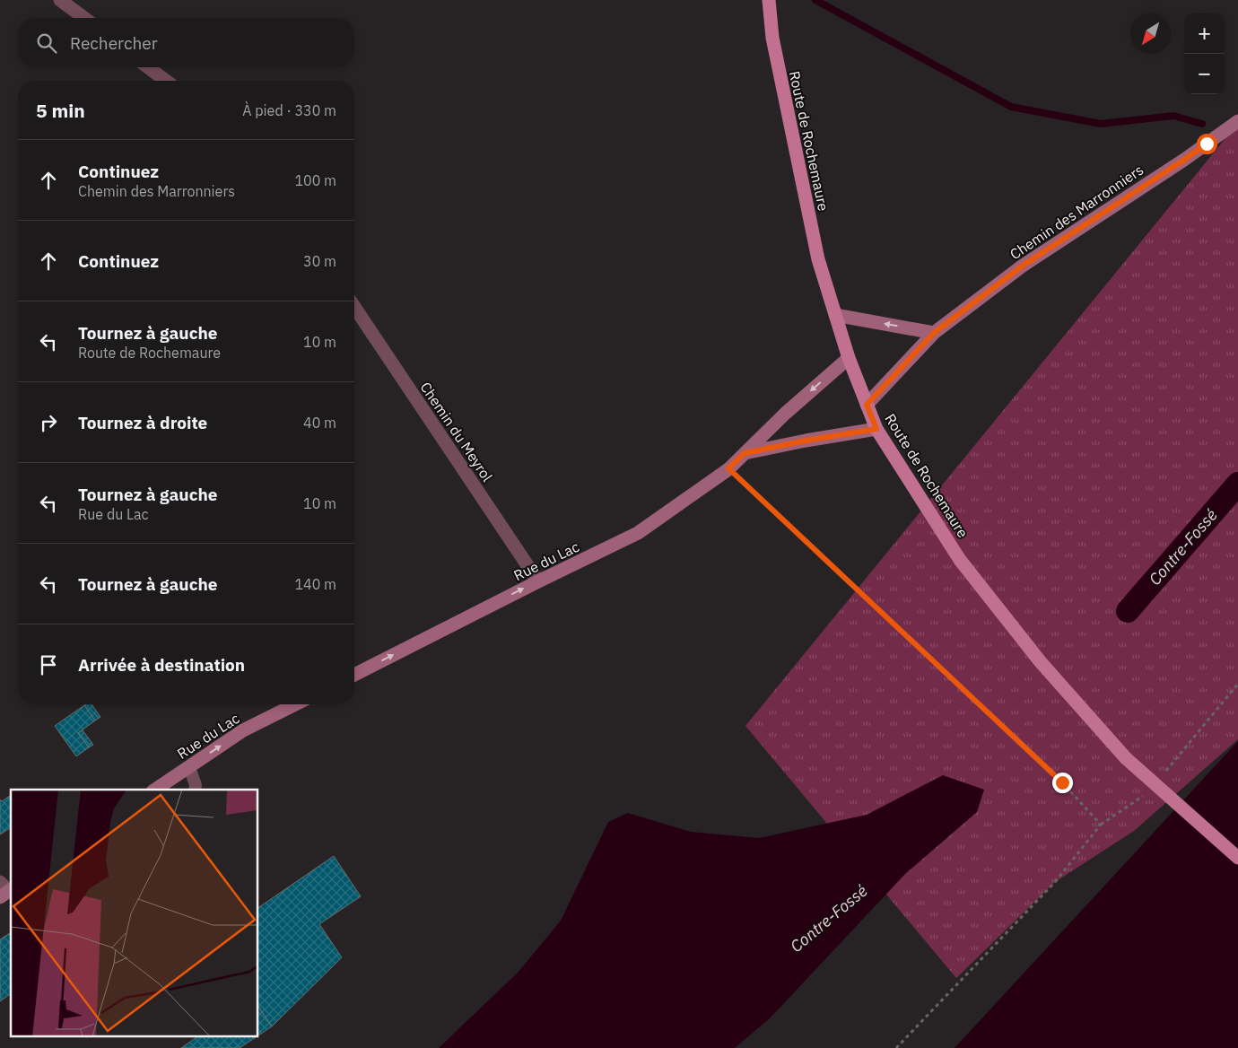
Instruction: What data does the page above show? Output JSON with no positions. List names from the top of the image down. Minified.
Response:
{"streets":{"main road":["Route de Rochemaure"],"street":["Chemin des Marronniers","Chemin du Meyrol","Rue du Lac"]},"crossings":[["Route de Rochemaure","Chemin des Marronniers"],["Route de Rochemaure","Rue du Lac"],["Chemin du Meyrol","Rue du Lac"]],"water":["Contre-Fossé"],"north":"bottom left","page":{"map_buttons":["+","−"],"search":"Rechercher","heading":["5 min","À pied · 330 m"],"list":[["Continuez","Chemin des Marronniers","100 m"],["Continuez","30 m"],["Tournez à gauche","Route de Rochemaure","10 m"],["Tournez à droite","40 m"],["Tournez à gauche","Rue du Lac","10 m"],["Tournez à gauche","140 m"],"Arrivée à destination"]}}
